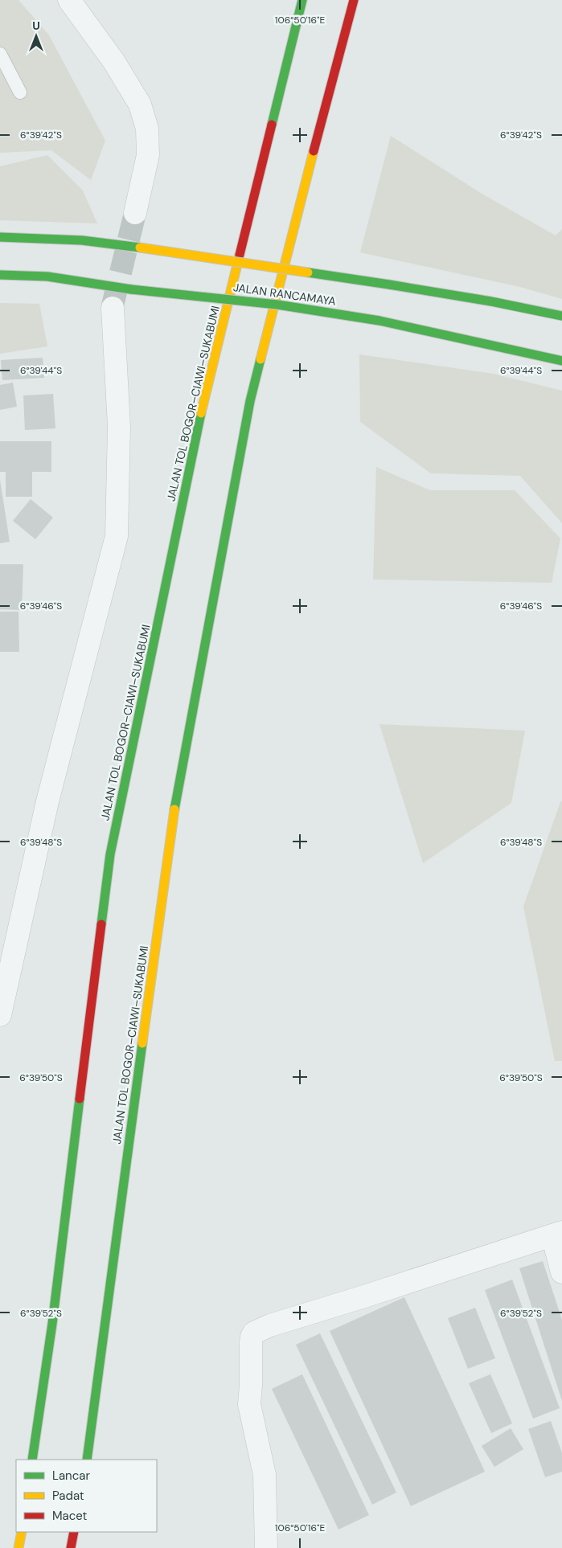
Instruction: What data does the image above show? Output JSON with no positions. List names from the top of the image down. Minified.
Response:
{"streets":{"main road":["JALAN RANCAMAYA","JALAN TOL BOGOR–CIAWI–SUKABUMI"]},"legend":["Lancar","Padat","Macet"],"north":"top","coordinates":["106°50'16\"E","6°39'42\"S","6°39'44\"S","6°39'46\"S","6°39'48\"S","6°39'50\"S","6°39'52\"S"]}
